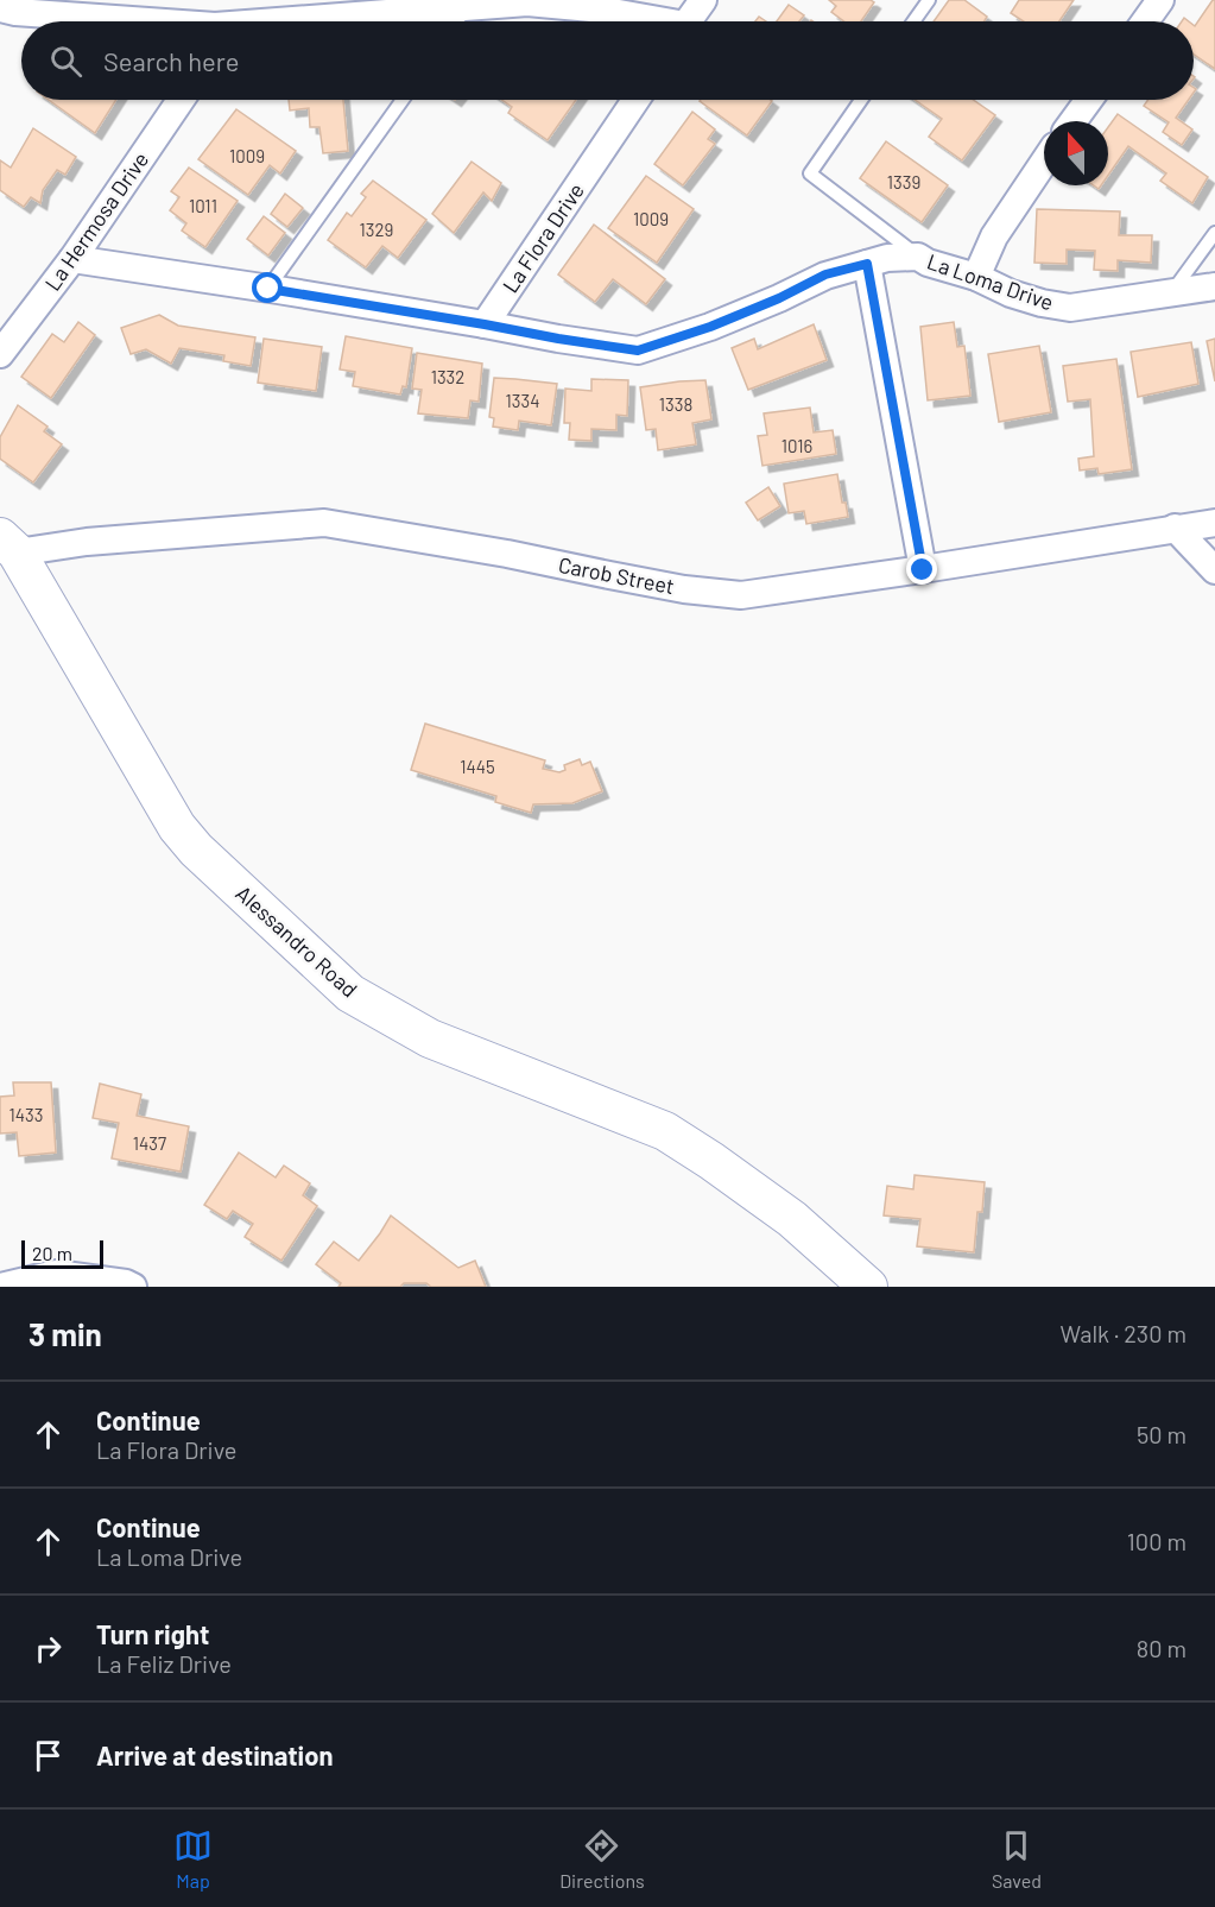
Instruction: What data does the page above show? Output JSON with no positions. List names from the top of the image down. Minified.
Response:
{"streets":{"street":["La Hermosa Drive","La Flora Drive","La Loma Drive","Carob Street","Alessandro Road"]},"crossings":[["La Flora Drive","La Loma Drive"],["Carob Street","Alessandro Road"]],"house_numbers":["1009","1339","1011","1009","1329","1332","1334","1338","1016","1445","1433","1437"],"scale_bar":"20 m","north":"top","page":{"search":"Search here","scale":"20 m","heading":["3 min","Walk · 230 m"],"list":[["Continue","La Flora Drive","50 m"],["Continue","La Loma Drive","100 m"],["Turn right","La Feliz Drive","80 m"],"Arrive at destination"],"nav":["Map","Directions","Saved"]}}
